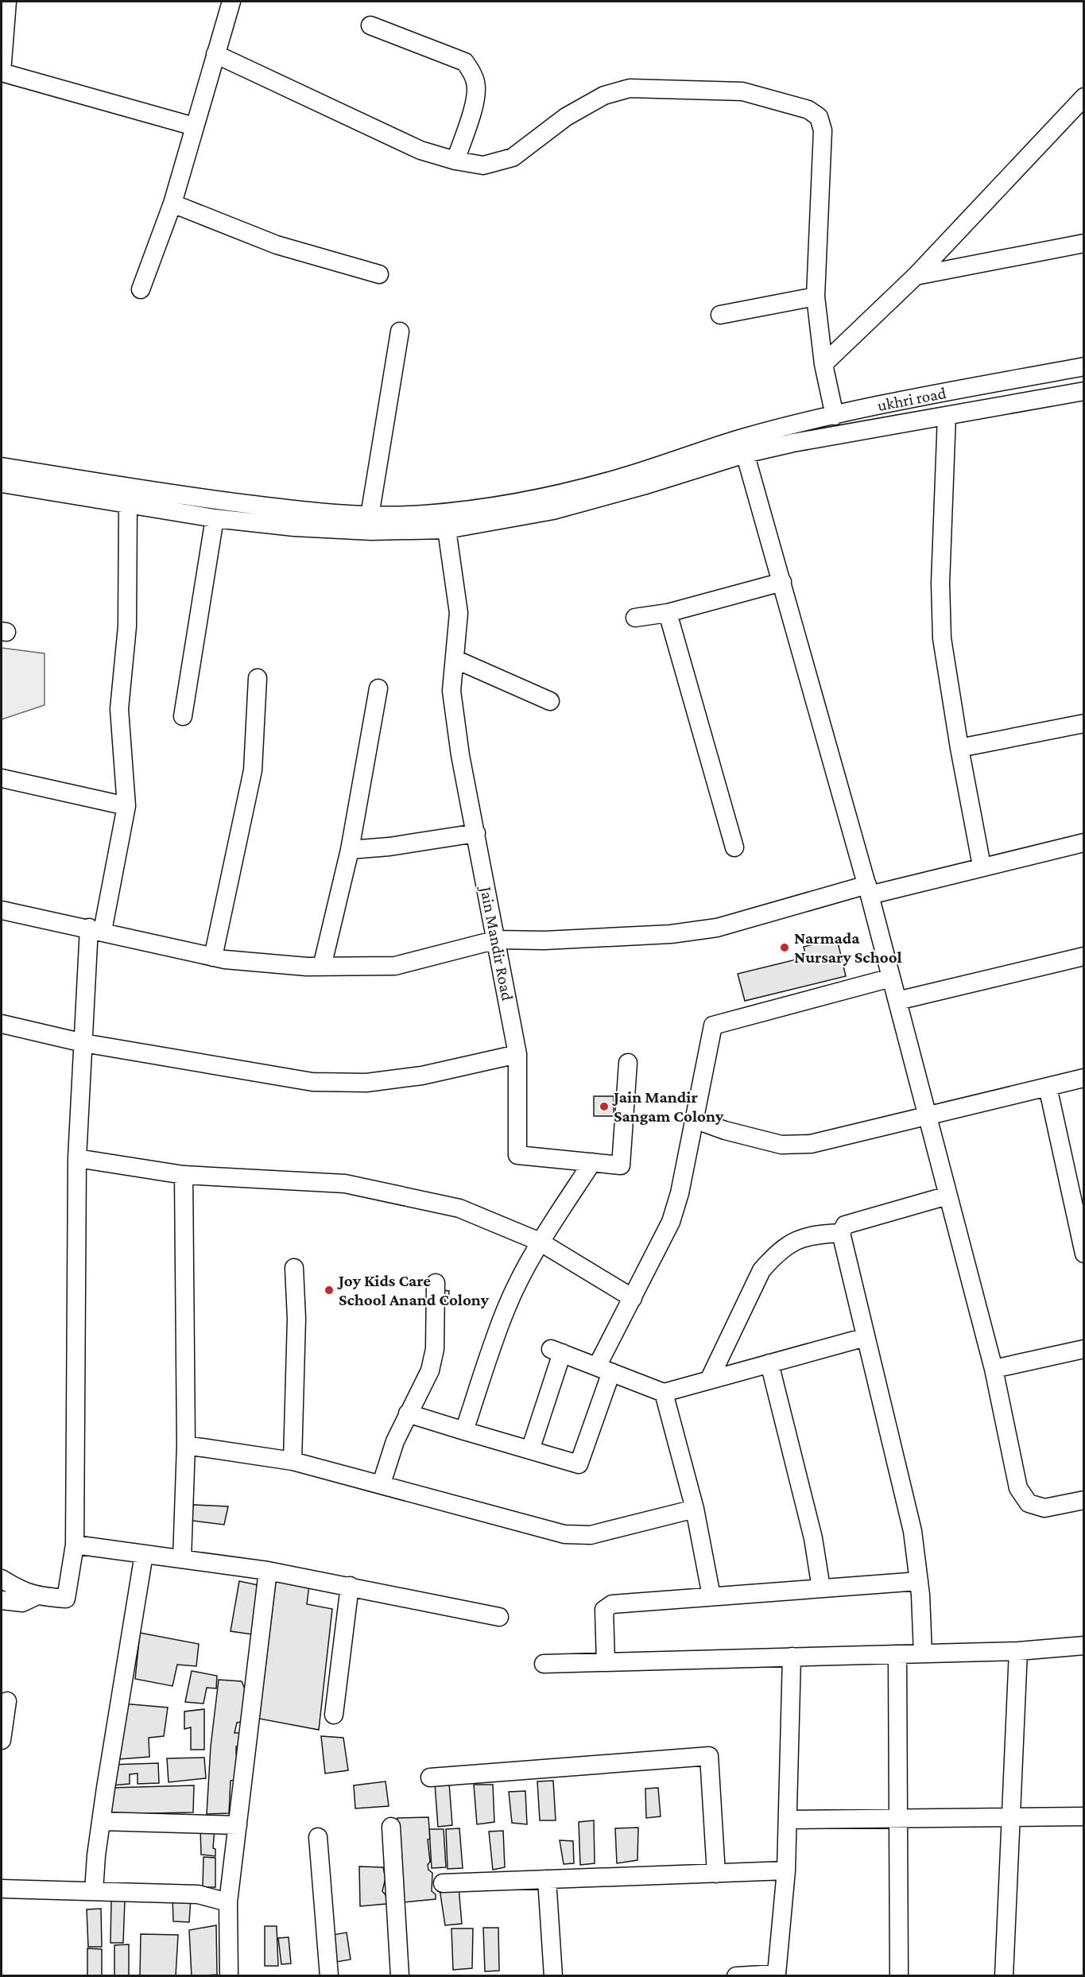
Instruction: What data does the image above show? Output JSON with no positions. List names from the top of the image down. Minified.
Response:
{"streets":{"street":["ukhri road","Jain Mandir Road"]},"places":["Narmada Nursary School","Jain Mandir Sangam Colony","Joy Kids Care School Anand Colony"]}
